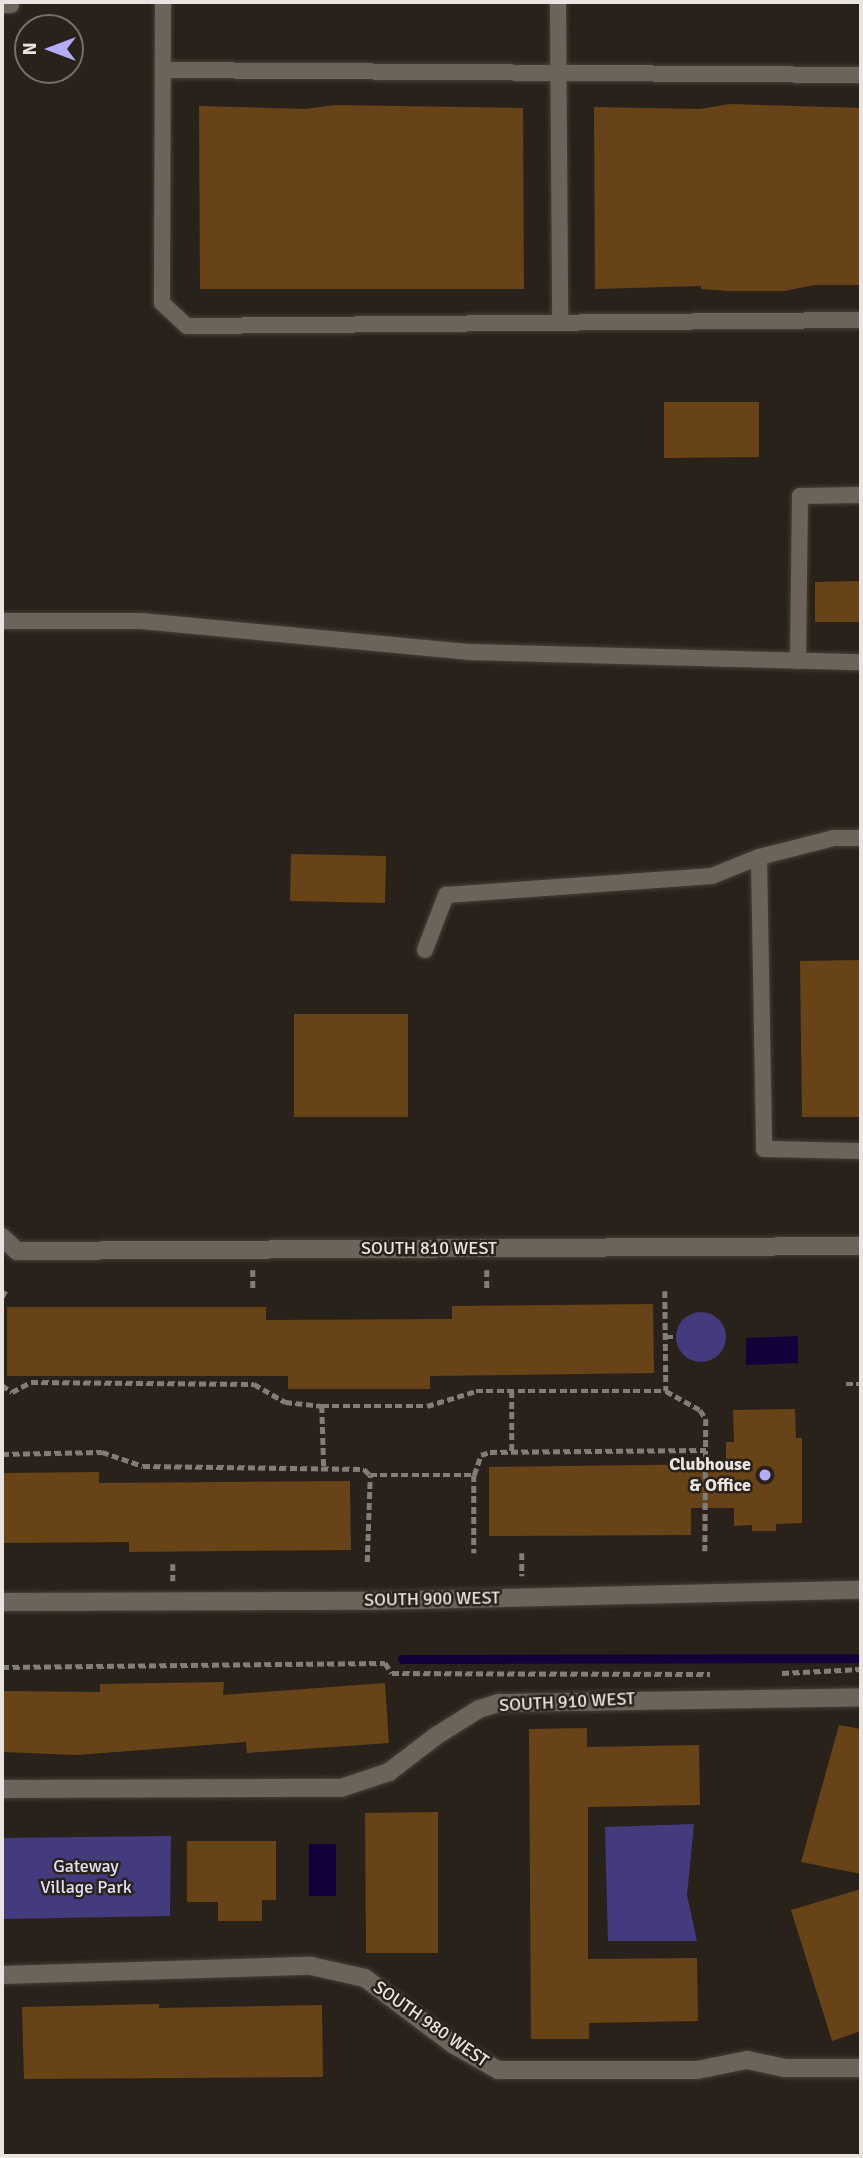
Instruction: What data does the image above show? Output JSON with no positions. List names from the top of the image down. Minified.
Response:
{"streets":{"street":["SOUTH 810 WEST","SOUTH 900 WEST","SOUTH 910 WEST","SOUTH 980 WEST"]},"parks":["Gateway Village Park"],"places":["Clubhouse & Office"],"north":"left"}
